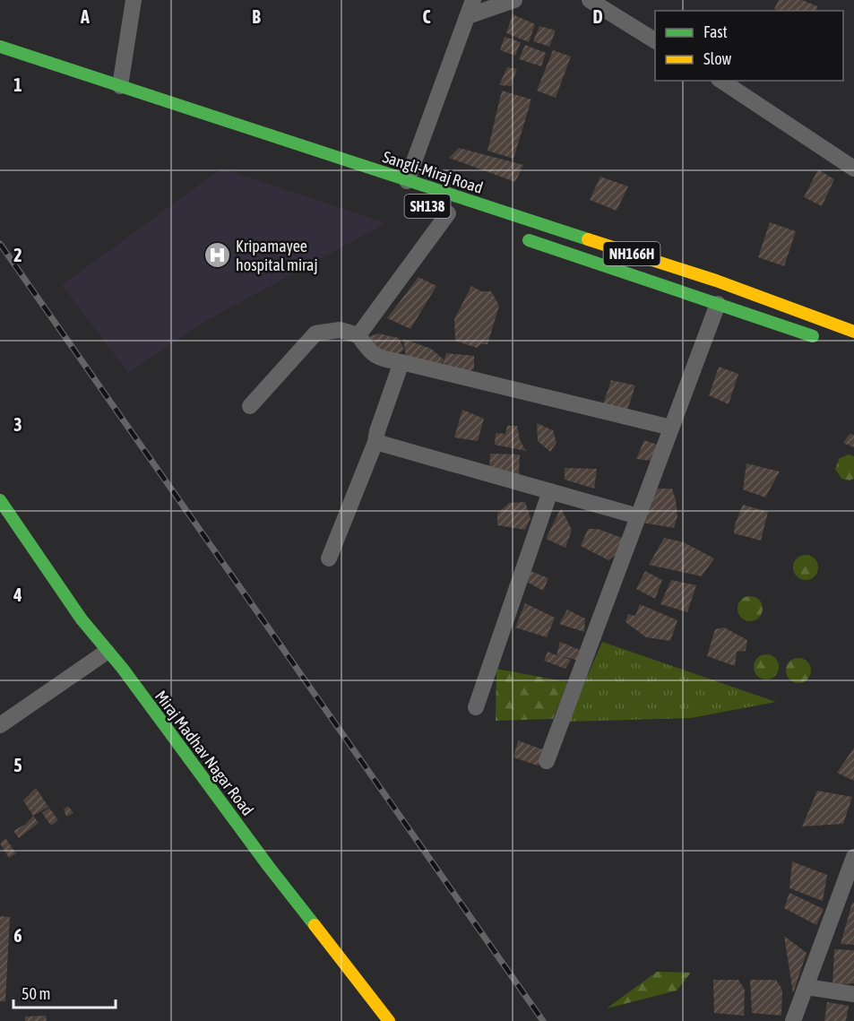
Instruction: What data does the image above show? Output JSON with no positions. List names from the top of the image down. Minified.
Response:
{"streets":{"main road":["Sangli-Miraj Road","NH166H","Miraj Madhav Nagar Road"]},"places":{"hospital":["Kripamayee hospital miraj"]},"legend":["Fast","Slow"],"scale_bar":"50 m","grid":{"columns":["A","B","C","D"],"rows":["1","2","3","4","5","6"]}}
